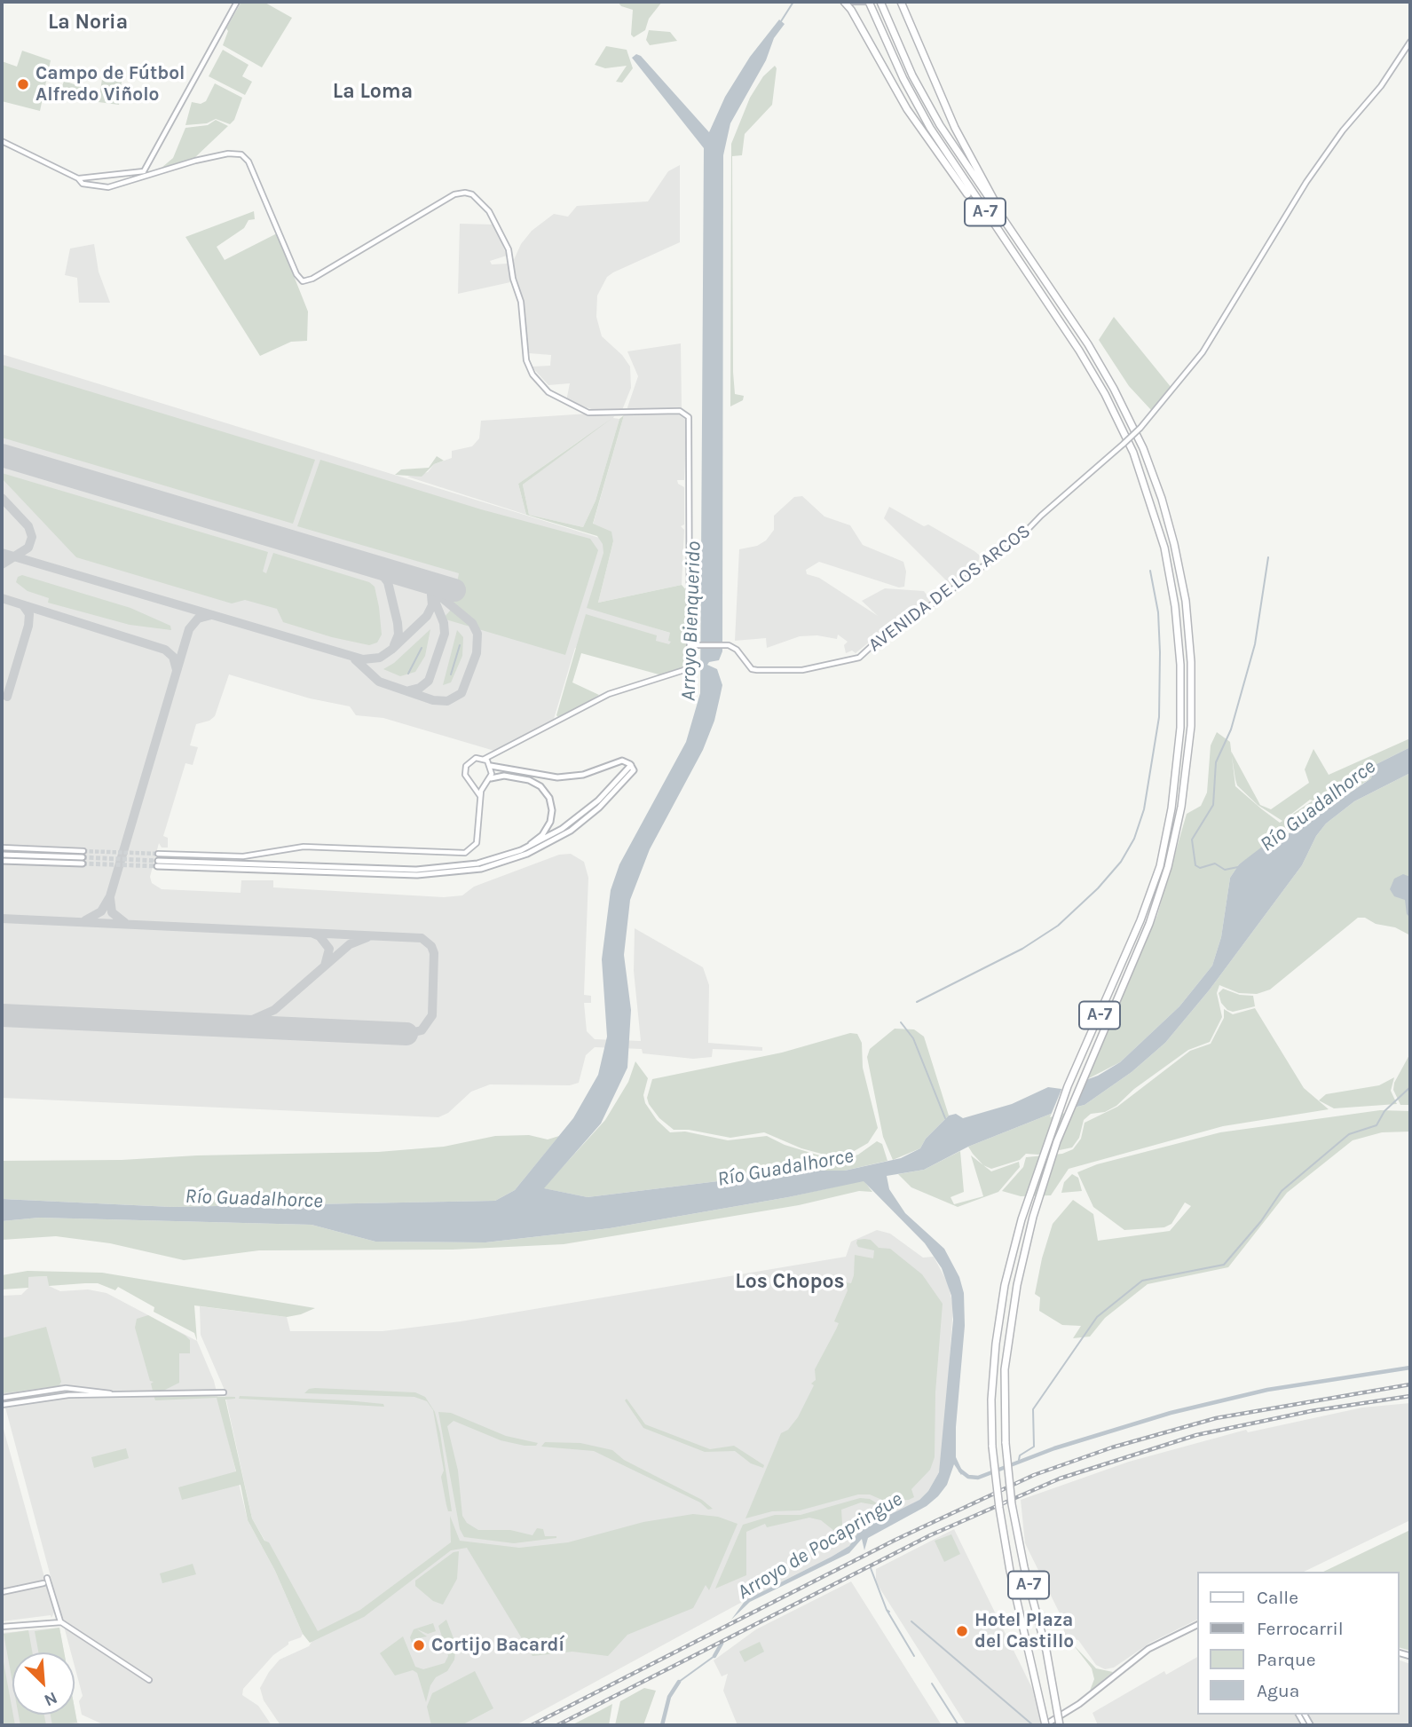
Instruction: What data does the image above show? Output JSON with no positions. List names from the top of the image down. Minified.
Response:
{"streets":{"highway":["A-7"],"street":["AVENIDA DE LOS ARCOS"]},"districts":["La Noria","La Loma","Los Chopos"],"water":["Arroyo Bienquerido","Río Guadalhorce","Arroyo de Pocapringue"],"places":["Campo de Fútbol Alfredo Viñolo","Hotel Plaza del Castillo","Cortijo Bacardí"],"legend":["Calle","Ferrocarril","Parque","Agua"],"north":"bottom right"}
